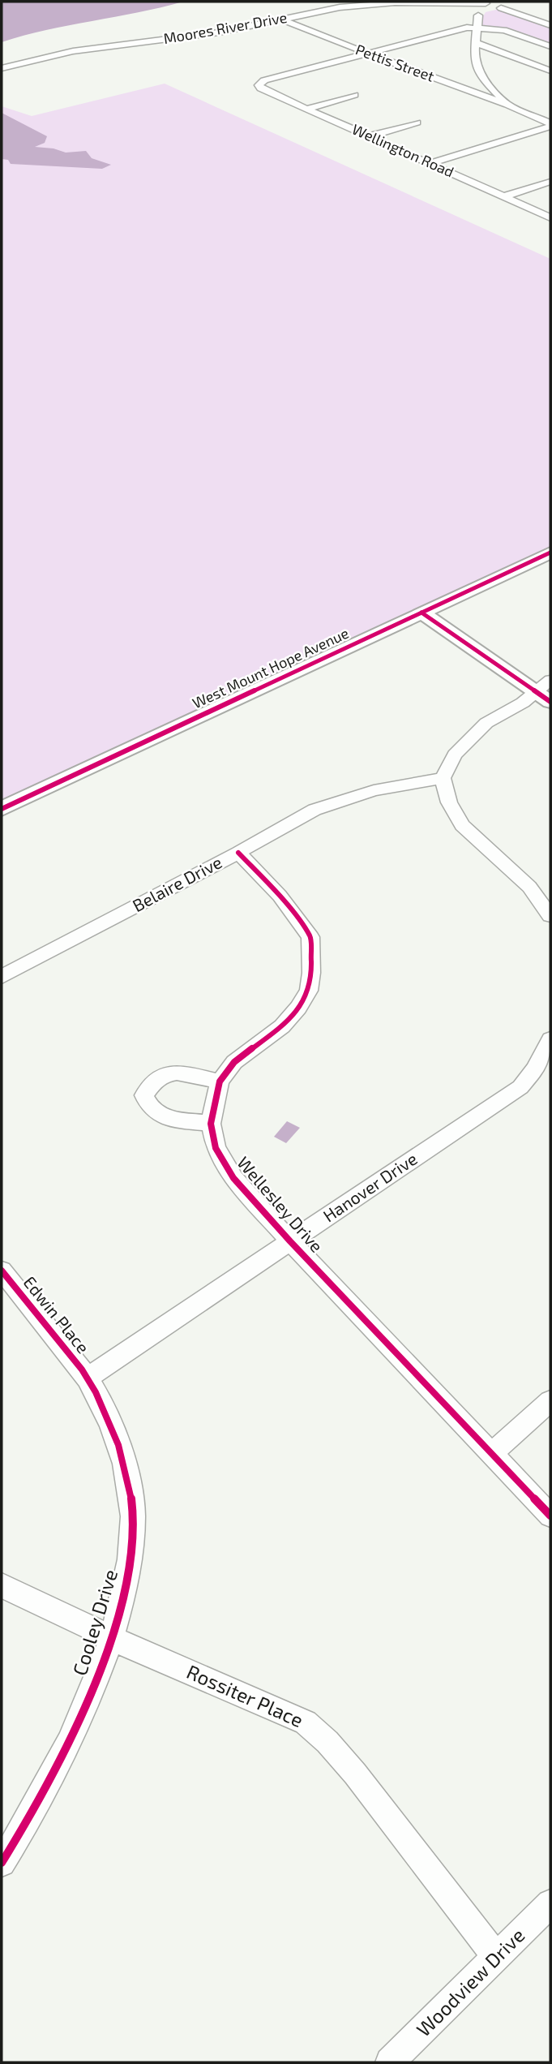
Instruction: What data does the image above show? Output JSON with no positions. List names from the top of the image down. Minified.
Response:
{"streets":{"street":["Moores River Drive","Pettis Street","Wellington Road","West Mount Hope Avenue","Belaire Drive","Hanover Drive","Wellesley Drive","Edwin Place","Cooley Drive","Rossiter Place","Woodview Drive"]},"crossings":[["Moores River Drive","Pettis Street"],["Pettis Street","Wellington Road"],["Belaire Drive","Wellesley Drive"],["Hanover Drive","Wellesley Drive"],["Hanover Drive","Edwin Place"],["Hanover Drive","Cooley Drive"],["Edwin Place","Cooley Drive"],["Cooley Drive","Rossiter Place"],["Rossiter Place","Woodview Drive"]]}
